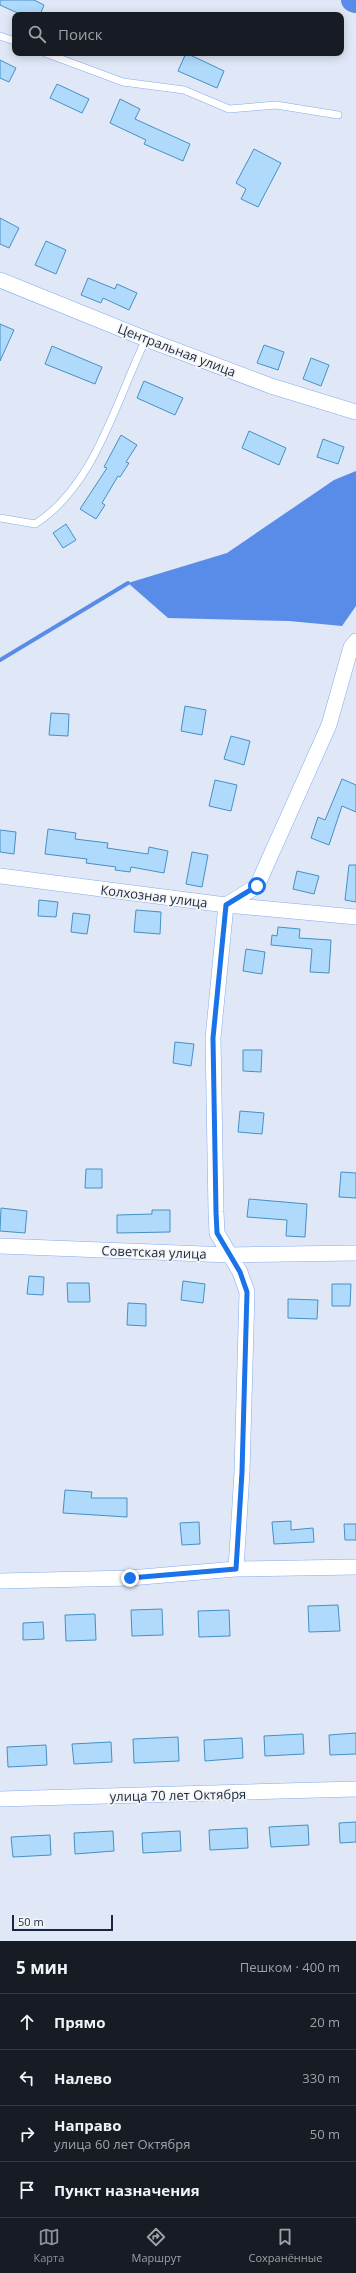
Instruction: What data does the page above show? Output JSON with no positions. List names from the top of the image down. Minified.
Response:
{"streets":{"street":["Центральная улица","Колхозная улица","Советская улица","улица 70 лет Октября"]},"scale_bar":"50 m","page":{"search":"Поиск","scale":"50 m","heading":["5 мин","Пешком · 400 m"],"list":[["Прямо","20 m"],["Налево","330 m"],["Направо","улица 60 лет Октября","50 m"],"Пункт назначения"],"nav":["Карта","Маршрут","Сохранённые"]}}
